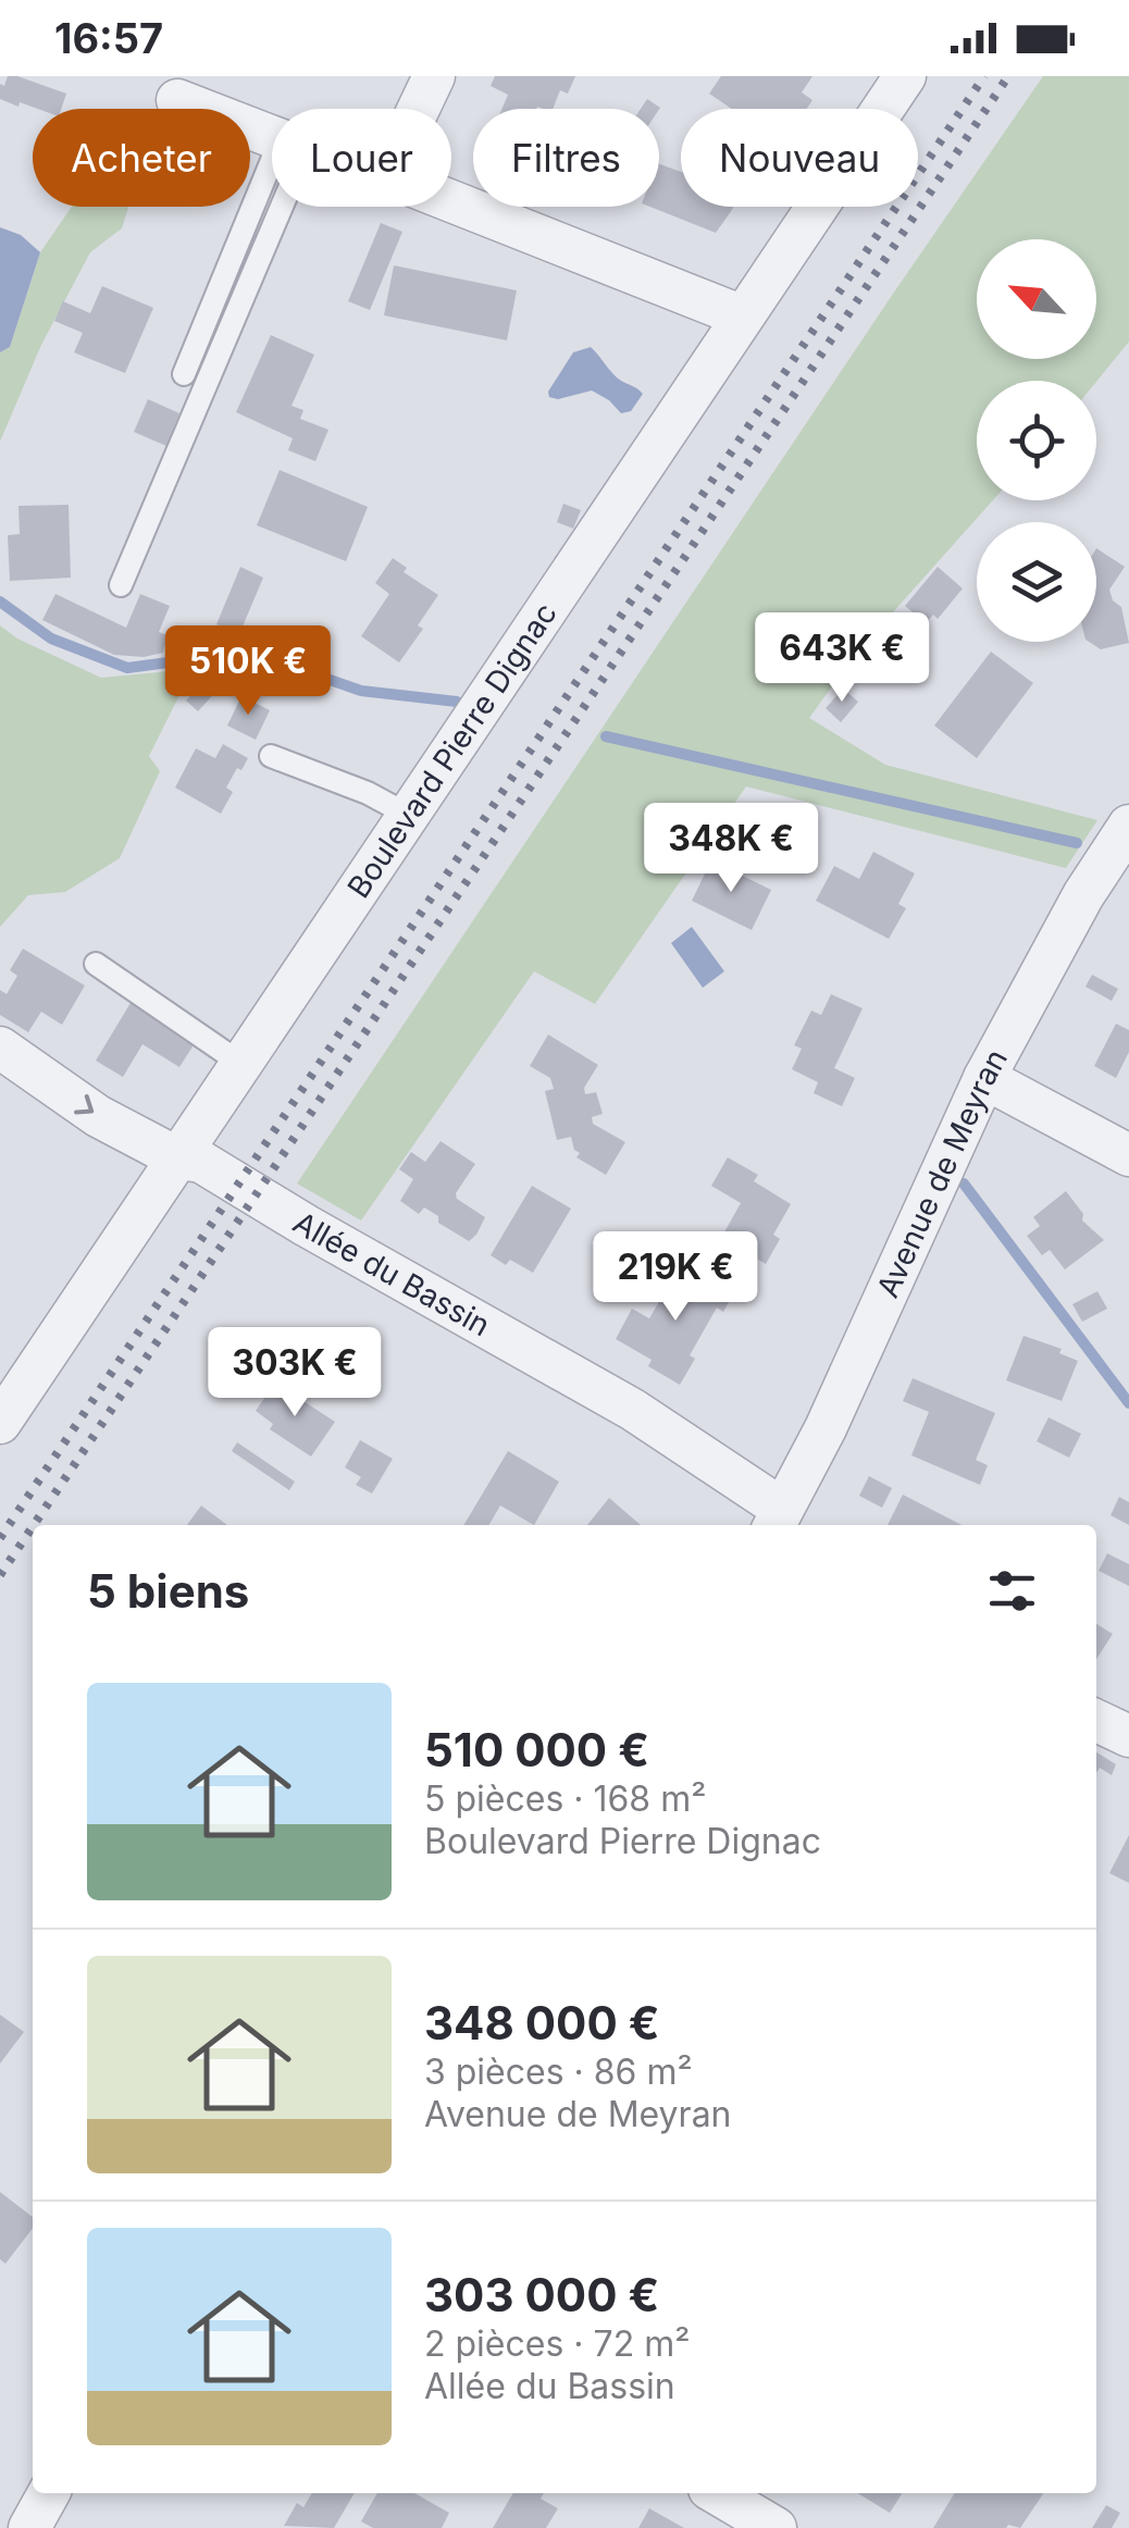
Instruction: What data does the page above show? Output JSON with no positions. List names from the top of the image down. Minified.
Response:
{"streets":{"street":["Boulevard Pierre Dignac","Avenue de Meyran","Allée du Bassin"]},"crossings":[["Boulevard Pierre Dignac","Allée du Bassin"],["Avenue de Meyran","Allée du Bassin"]],"north":"top left","page":{"status":"16:57","chip":["Acheter","Louer","Filtres","Nouveau"],"price":["643K €","510K €","348K €","219K €","303K €"],"heading":"5 biens","list":[{"name":"510 000 €","note":"5 pièces · 168 m² · Boulevard Pierre Dignac"},{"name":"348 000 €","note":"3 pièces · 86 m² · Avenue de Meyran"},{"name":"303 000 €","note":"2 pièces · 72 m² · Allée du Bassin"}]}}
